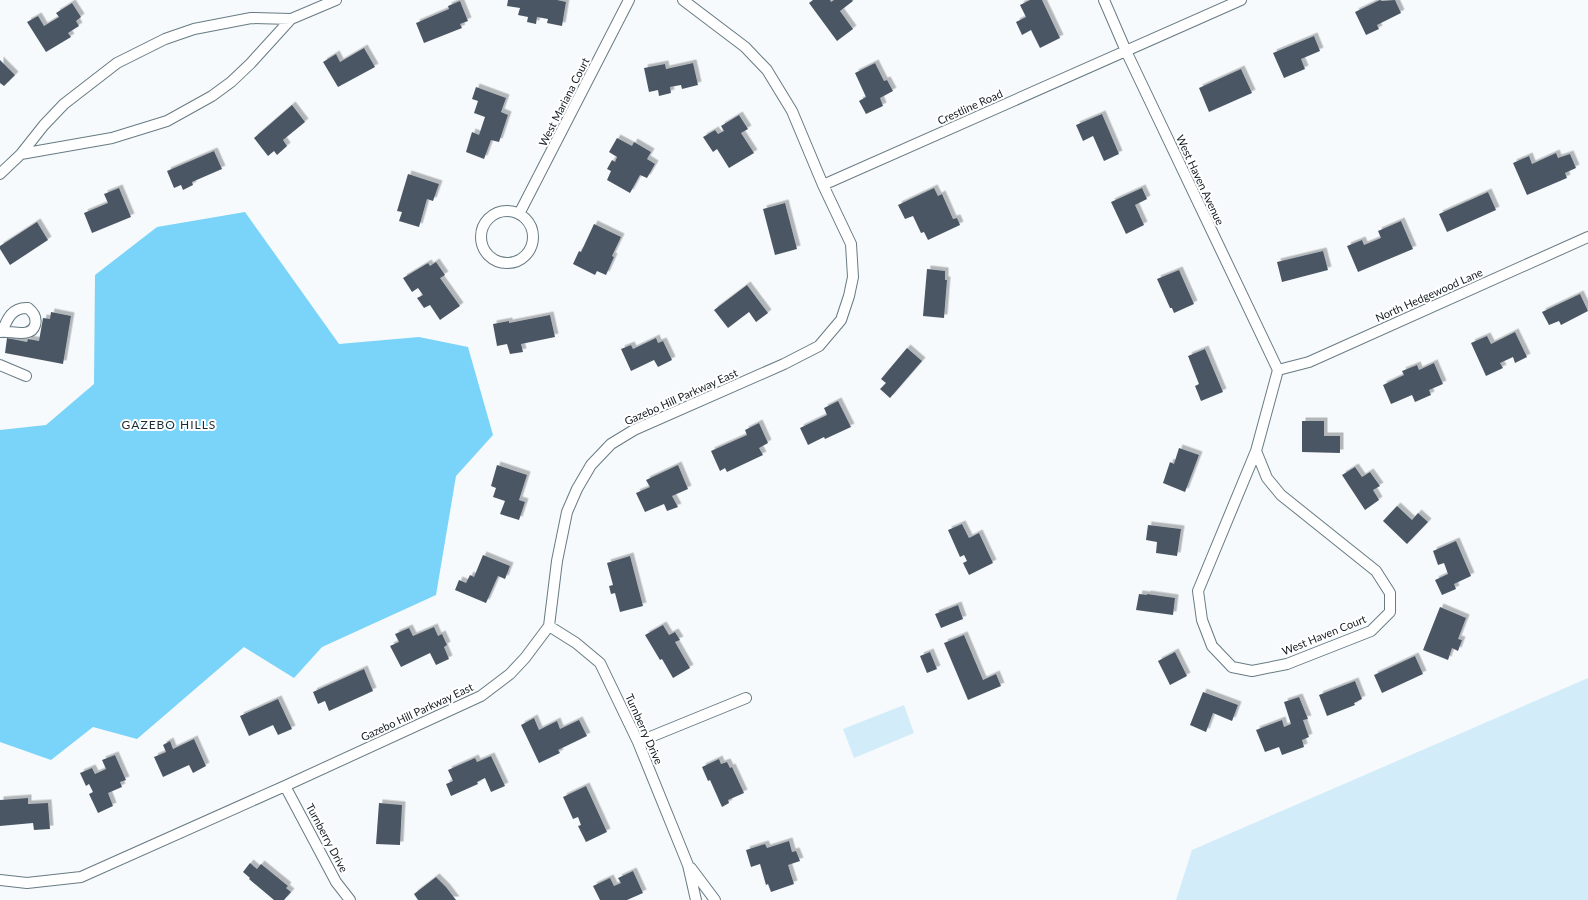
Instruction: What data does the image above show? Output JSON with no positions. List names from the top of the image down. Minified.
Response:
{"streets":{"street":["West Mariana Court","Crestline Road","West Haven Avenue","North Hedgewood Lane","Gazebo Hill Parkway East","West Haven Court","Turnberry Drive"]},"crossings":[["Crestline Road","West Haven Avenue"],["Crestline Road","Gazebo Hill Parkway East"],["West Haven Avenue","North Hedgewood Lane"],["West Haven Avenue","West Haven Court"],["North Hedgewood Lane","West Haven Court"],["Gazebo Hill Parkway East","Turnberry Drive"]],"districts":["GAZEBO HILLS"]}
